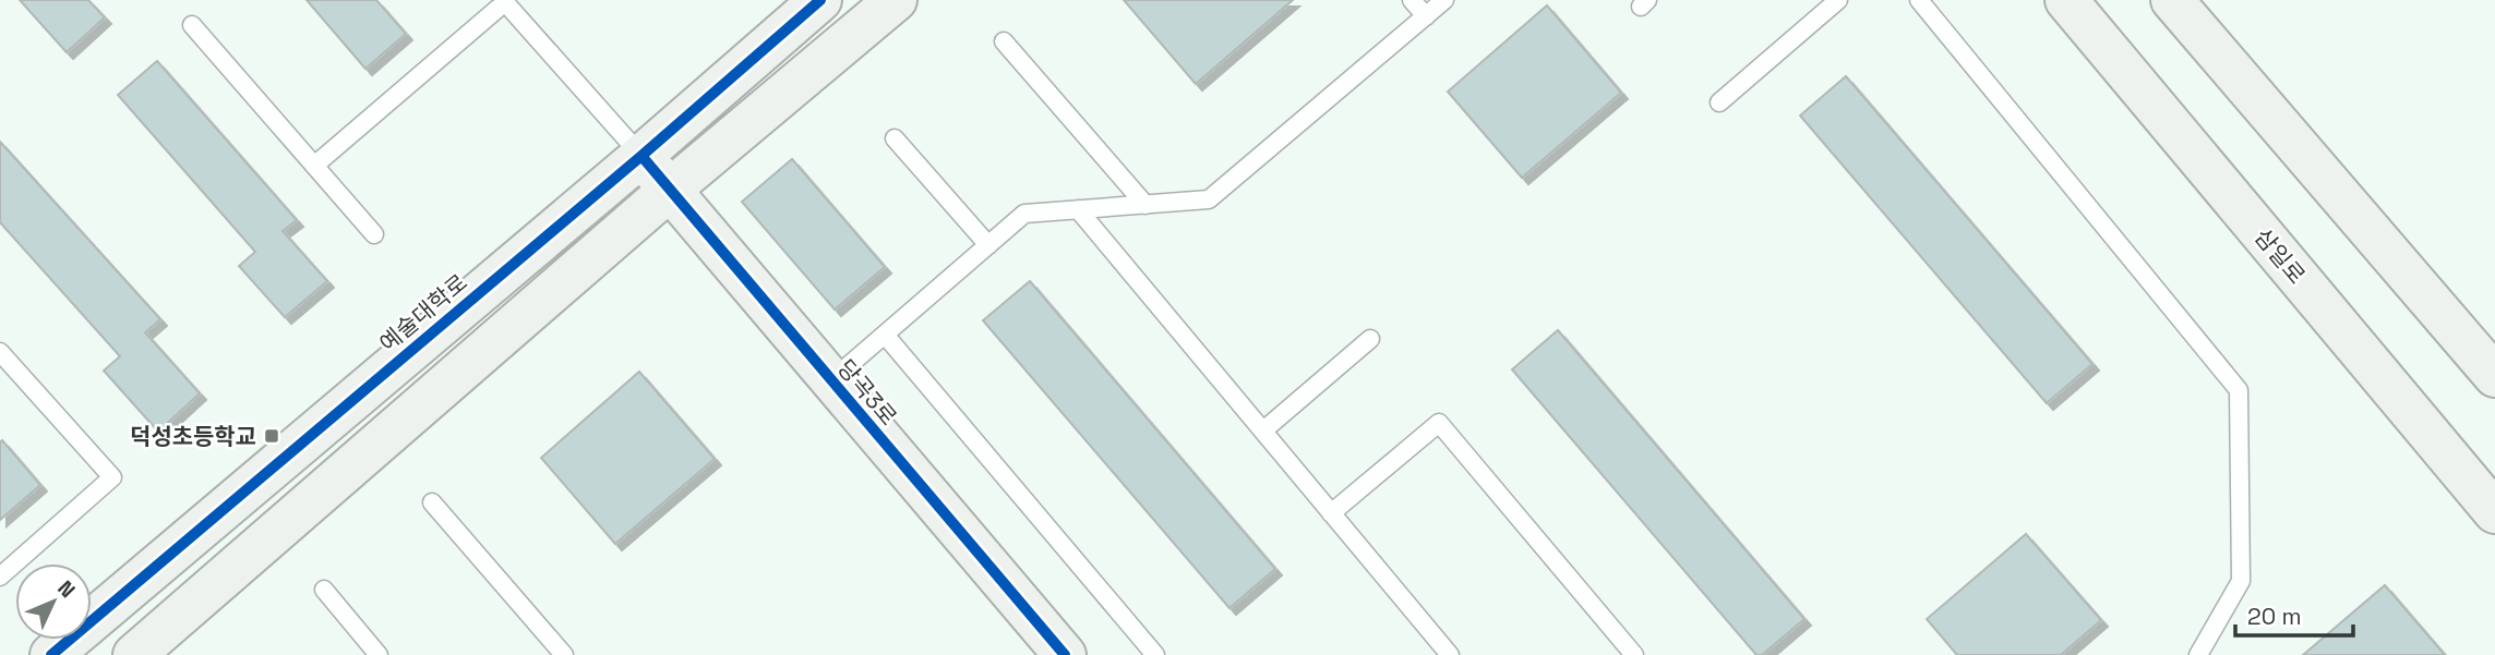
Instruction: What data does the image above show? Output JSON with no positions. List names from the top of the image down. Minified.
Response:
{"streets":{"street":["삼일로","예술대학로","당곡3로"]},"crossings":[["예술대학로","당곡3로"]],"places":{"transit":["덕성초등학교"]},"scale_bar":"20 m","north":"top right"}
